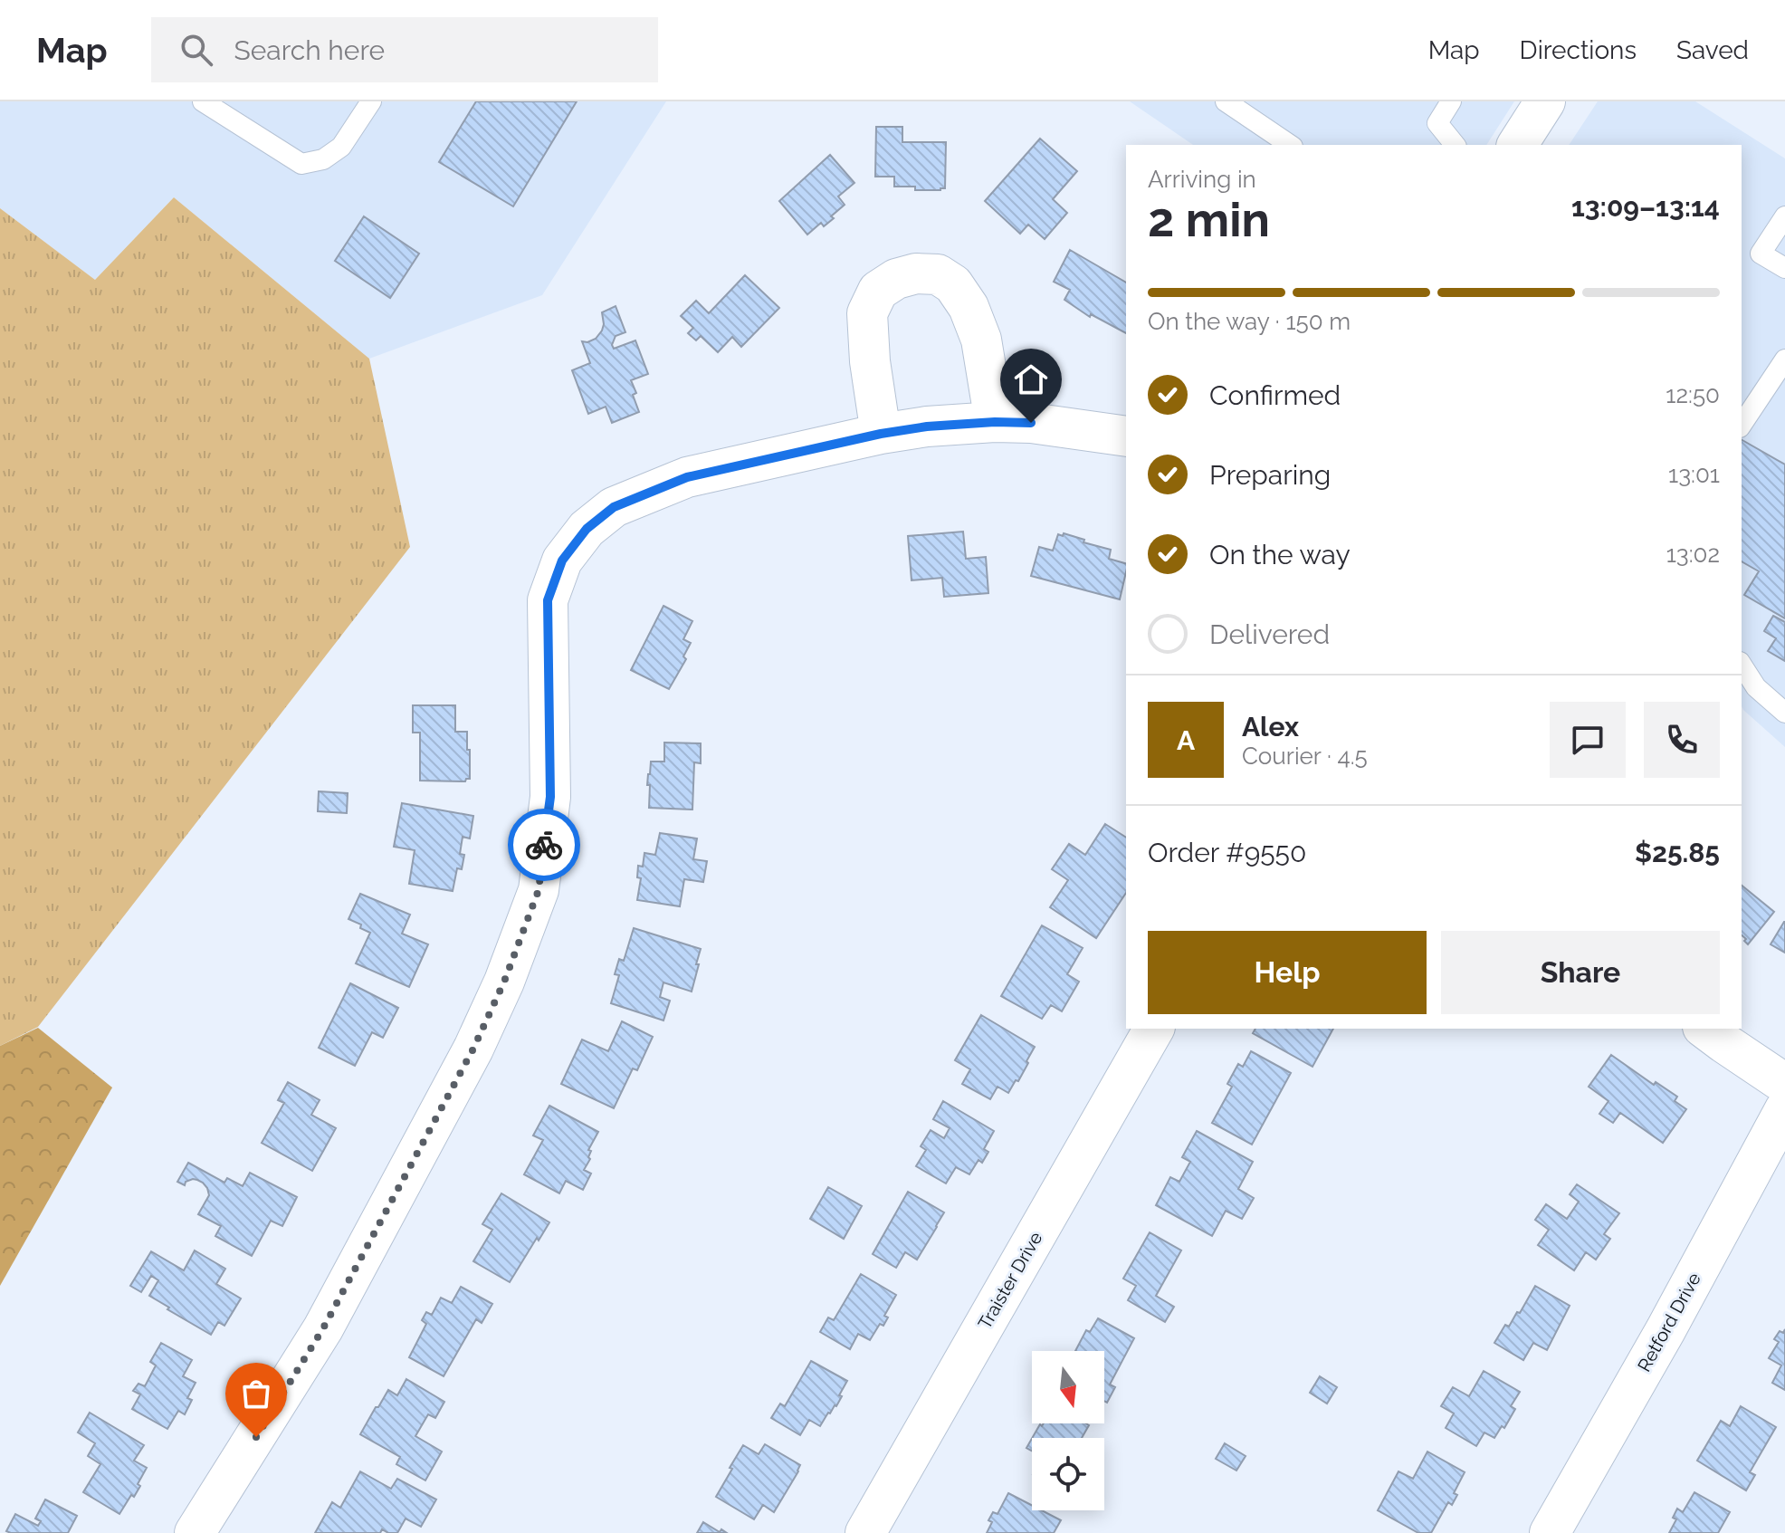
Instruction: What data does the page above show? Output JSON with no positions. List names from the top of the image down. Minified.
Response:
{"streets":{"street":["Traister Drive","Retford Drive"]},"north":"bottom","page":{"header":"Map","search":"Search here","nav":["Map","Directions","Saved"],"heading":["2 min","Arriving in","13:09–13:14"],"panel":["Alex","Courier · 4.5","Order #9550","$25.85"],"bar":"On the way · 150 m","list":[["Confirmed","12:50"],["Preparing","13:01"],["On the way","13:02"],"Delivered"],"round":"A","buttons":["Help","Share"]}}
